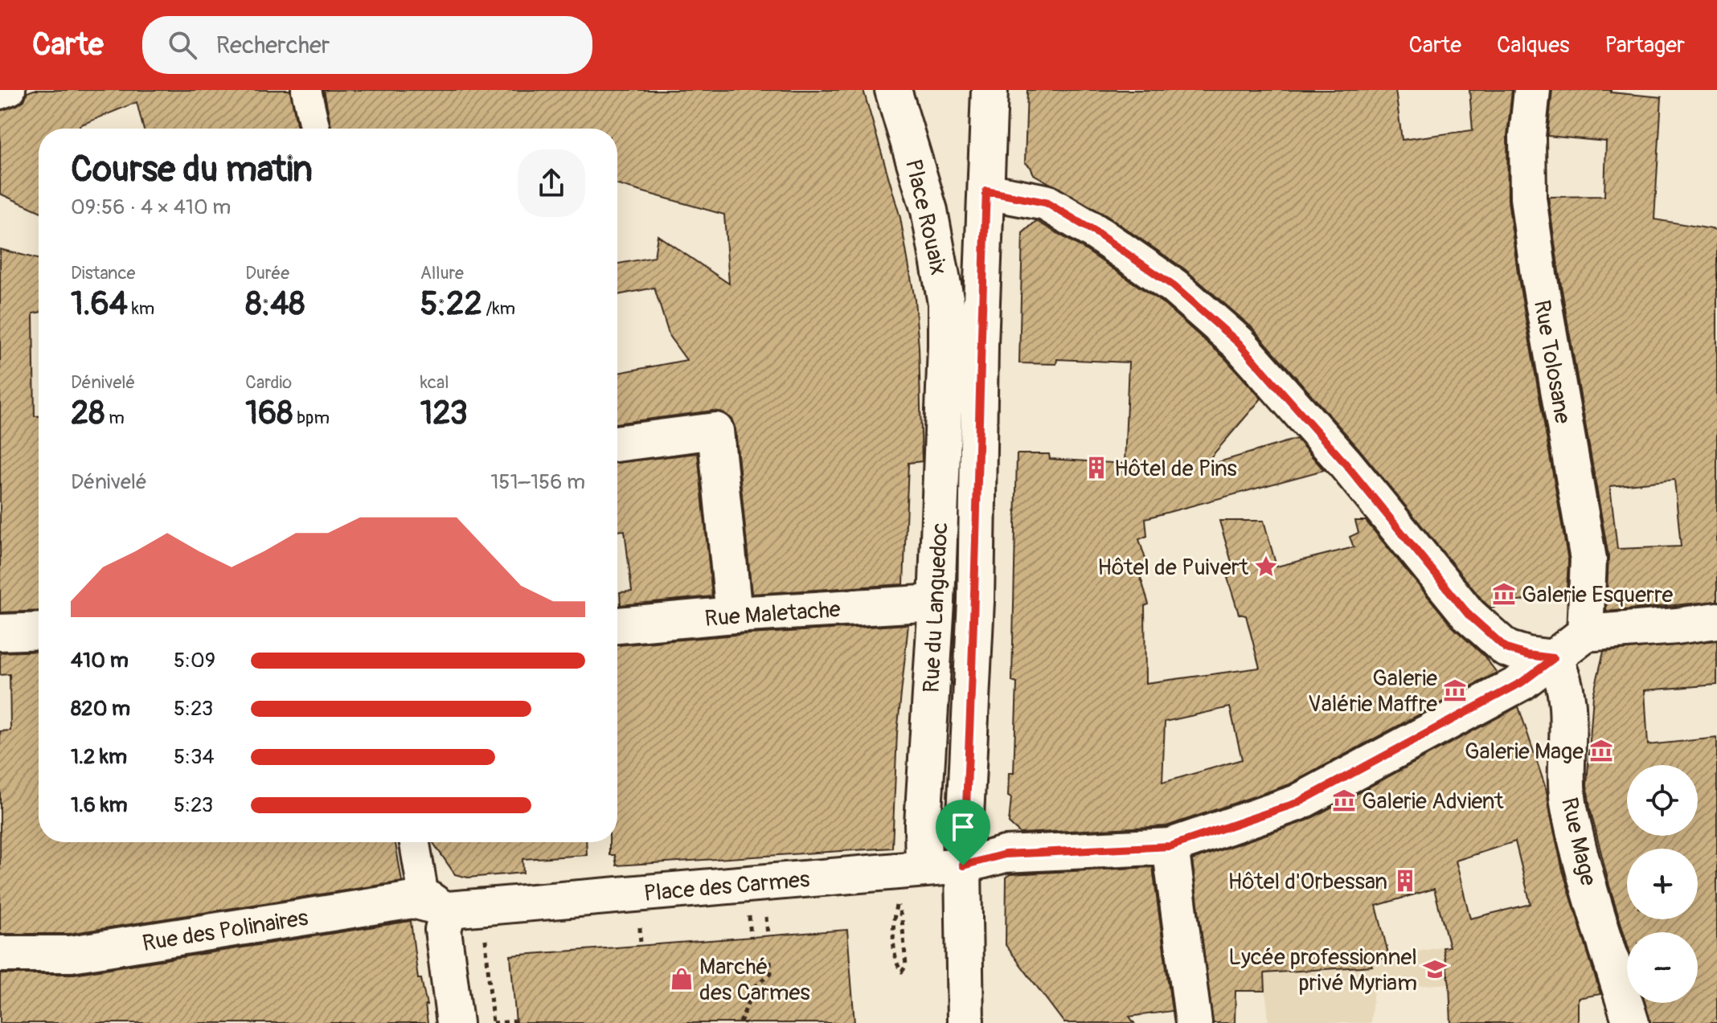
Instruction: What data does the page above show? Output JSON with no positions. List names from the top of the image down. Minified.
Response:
{"streets":{"street":["Place Rouaix","Rue Tolosane","Rue du Languedoc","Rue Maletache","Rue Mage","Place des Carmes","Rue des Polinaires"]},"crossings":[["Place Rouaix","Rue du Languedoc"],["Rue Tolosane","Place des Carmes"],["Rue du Languedoc","Rue Maletache"],["Rue du Languedoc","Place des Carmes"],["Rue Mage","Place des Carmes"],["Place des Carmes","Rue des Polinaires"]],"places":{"building":["Hôtel de Pins","Hôtel d'Orbessan"],"place":["Hôtel de Puivert"],"museum":["Galerie Esquerre","Galerie Valérie Maffre","Galerie Mage","Galerie Advient"],"school or university":["Lycée professionnel privé Myriam"],"shop":["Marché des Carmes"]},"page":{"header":"Carte","search":"Rechercher","nav":["Carte","Calques","Partager"],"heading":["Course du matin","09:56 · 4 × 410 m"],"stats":[["Distance","1.64 km"],["Durée","8:48"],["Allure","5:22 /km"],["Dénivelé","28 m"],["Cardio","168 bpm"],["kcal","123"]],"chart":["Dénivelé","151–156 m"],"list":[{"name":"410 m","note":"5:09"},{"name":"820 m","note":"5:23"},{"name":"1.2 km","note":"5:34"},{"name":"1.6 km","note":"5:23"}],"map_buttons":["+","−"]}}
